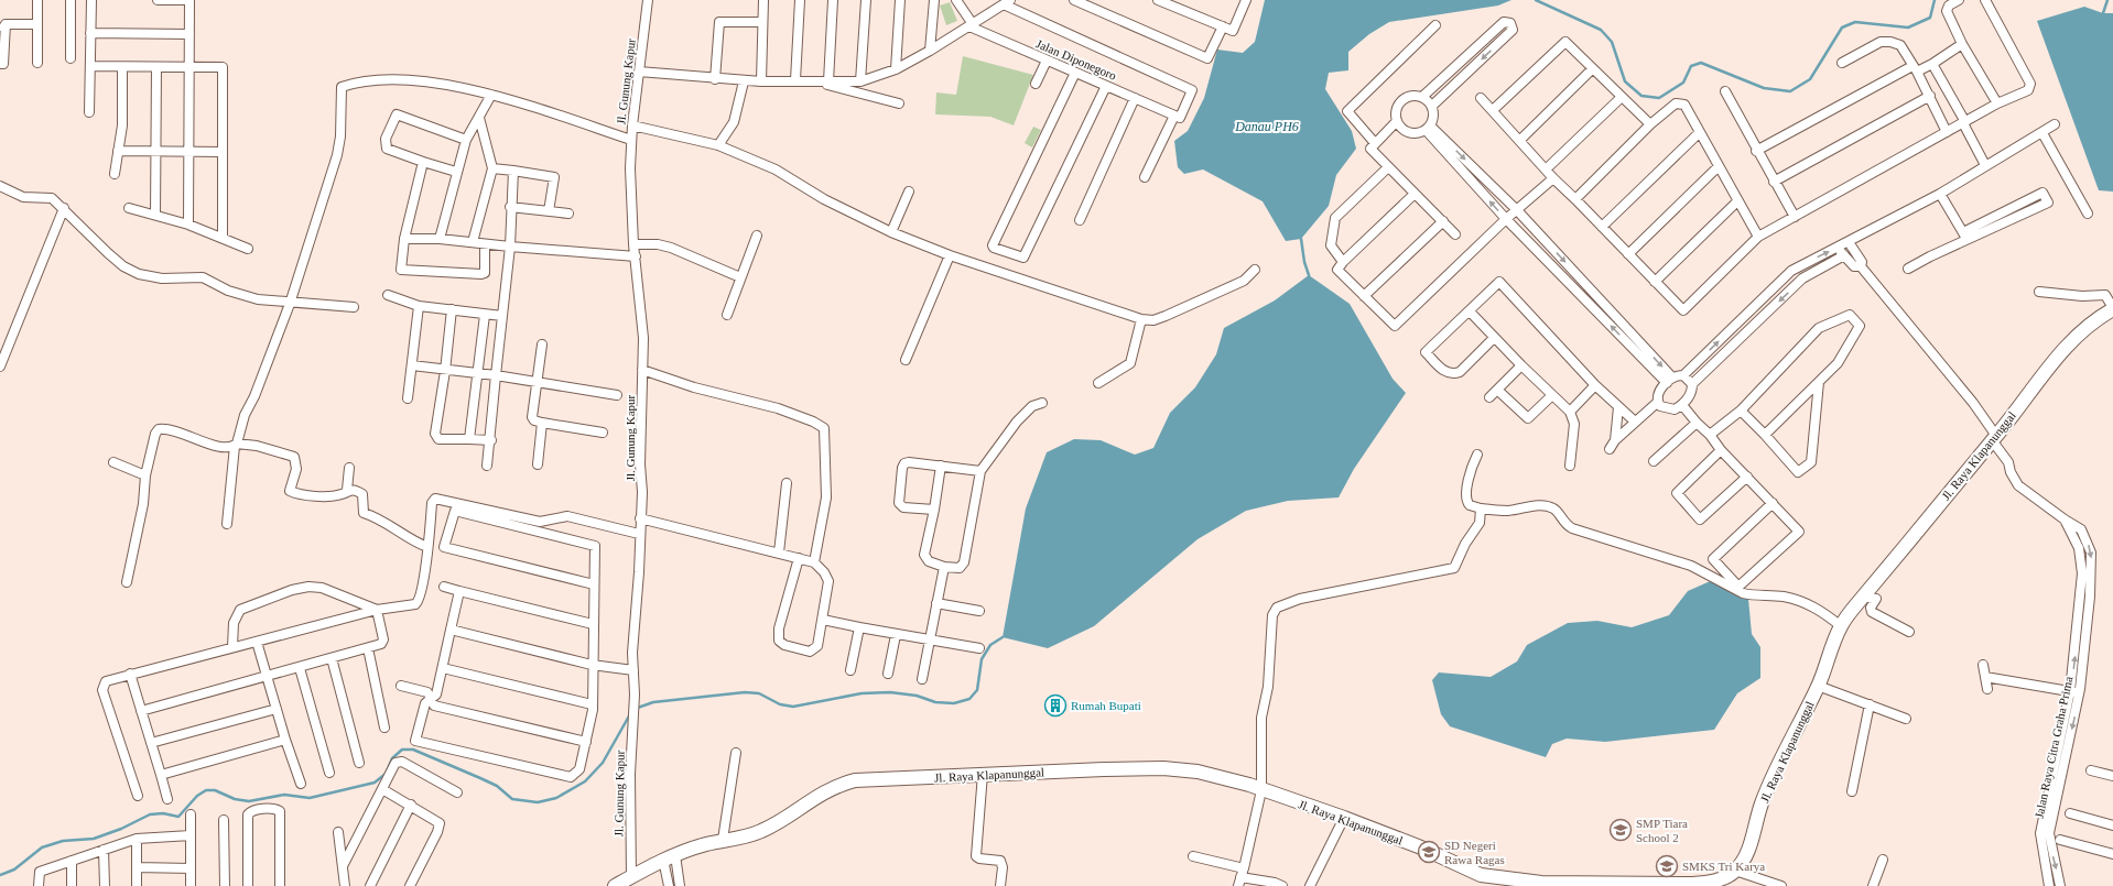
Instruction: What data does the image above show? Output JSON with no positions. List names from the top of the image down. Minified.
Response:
{"streets":{"street":["Jalan Diponegoro","Jl. Gunung Kapur","Jl. Raya Klapanunggal","Jalan Raya Citra Graha Prima"]},"crossings":[["Jl. Gunung Kapur","Jl. Raya Klapanunggal"],["Jl. Raya Klapanunggal","Jalan Raya Citra Graha Prima"]],"water":["Danau PH6"],"places":{"building":["Rumah Bupati"],"school or university":["SMP Tiara School 2","SD Negeri Rawa Ragas","SMKS Tri Karya"]}}
